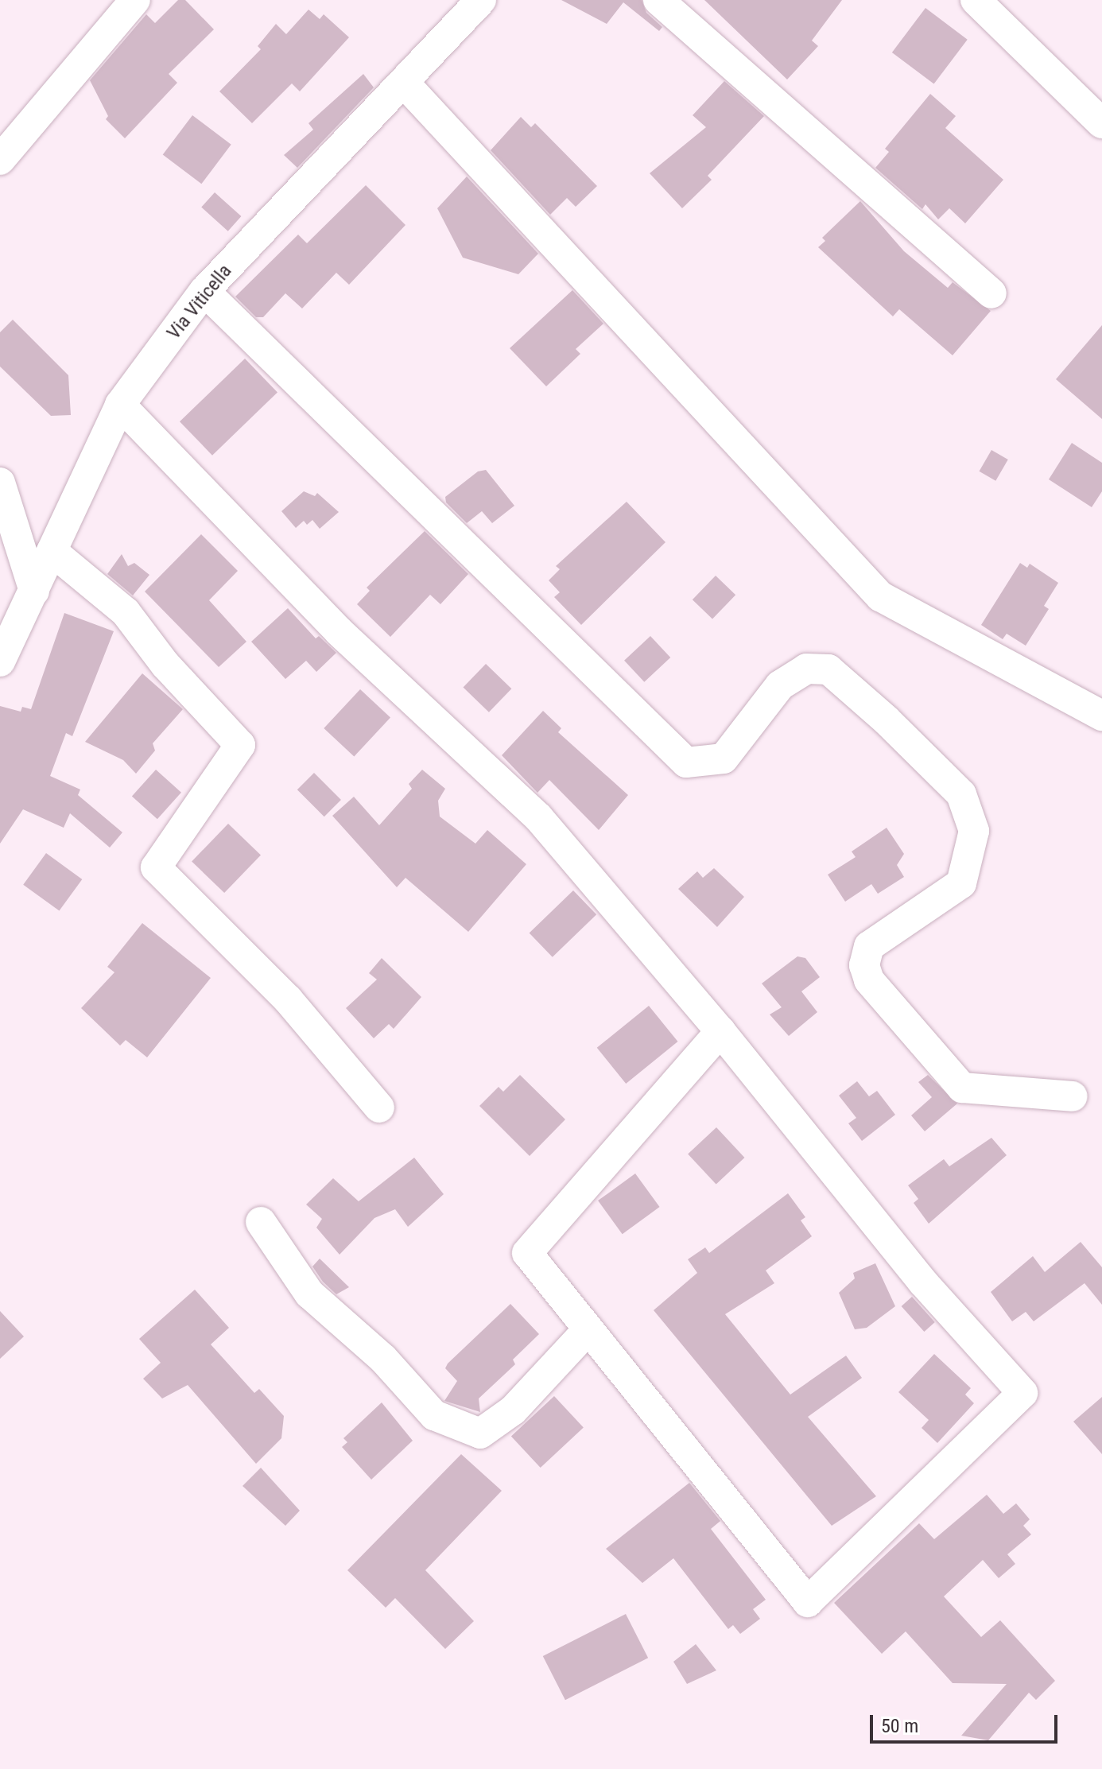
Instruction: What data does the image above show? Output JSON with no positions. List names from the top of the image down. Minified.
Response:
{"streets":{"street":["Via Viticella"]},"scale_bar":"50 m"}
